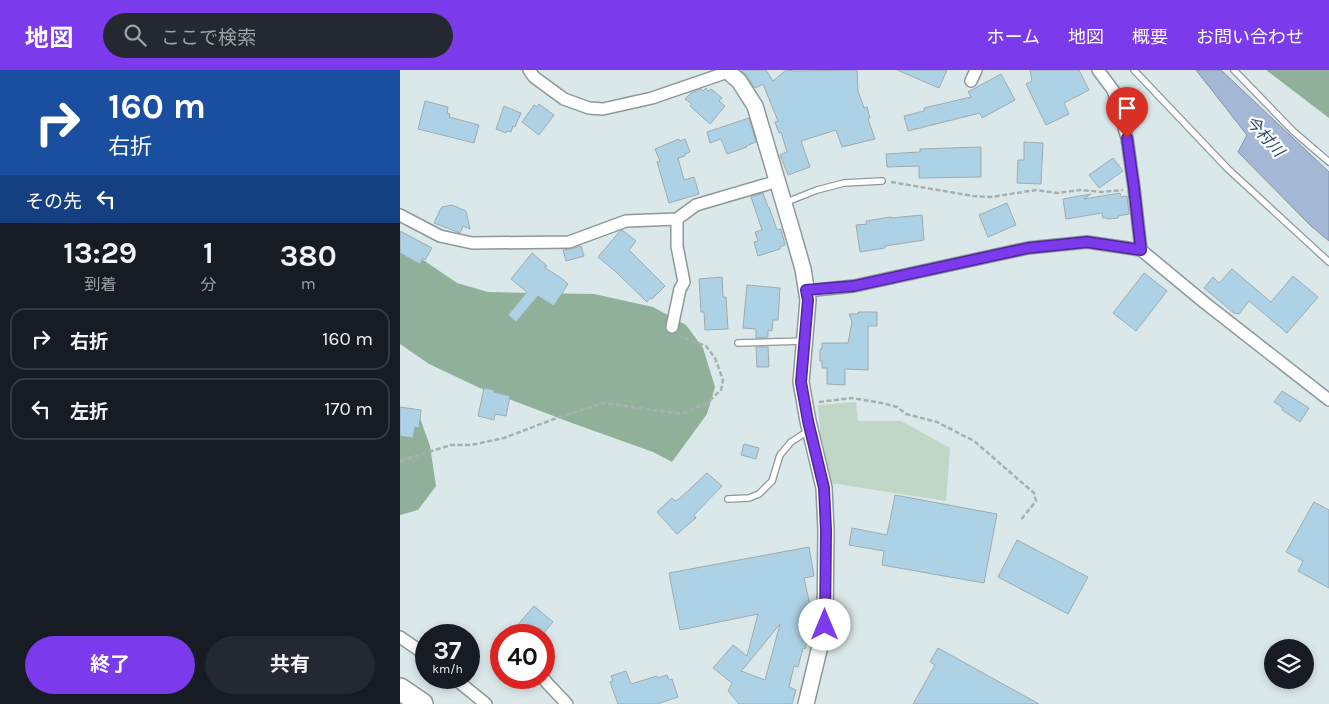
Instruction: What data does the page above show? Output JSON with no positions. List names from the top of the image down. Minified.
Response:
{"water":["今村川"],"page":{"header":"地図","search":"ここで検索","nav":["ホーム","地図","概要","お問い合わせ"],"turn":["160 m","右折"],"then":"その先","eta":["13:29","到着","1","分","380","m"],"list":[{"name":"右折","value":"160 m"},{"name":"左折","value":"170 m"}],"speed":"37 km/h","limit":"40","buttons":["終了","共有"]}}
